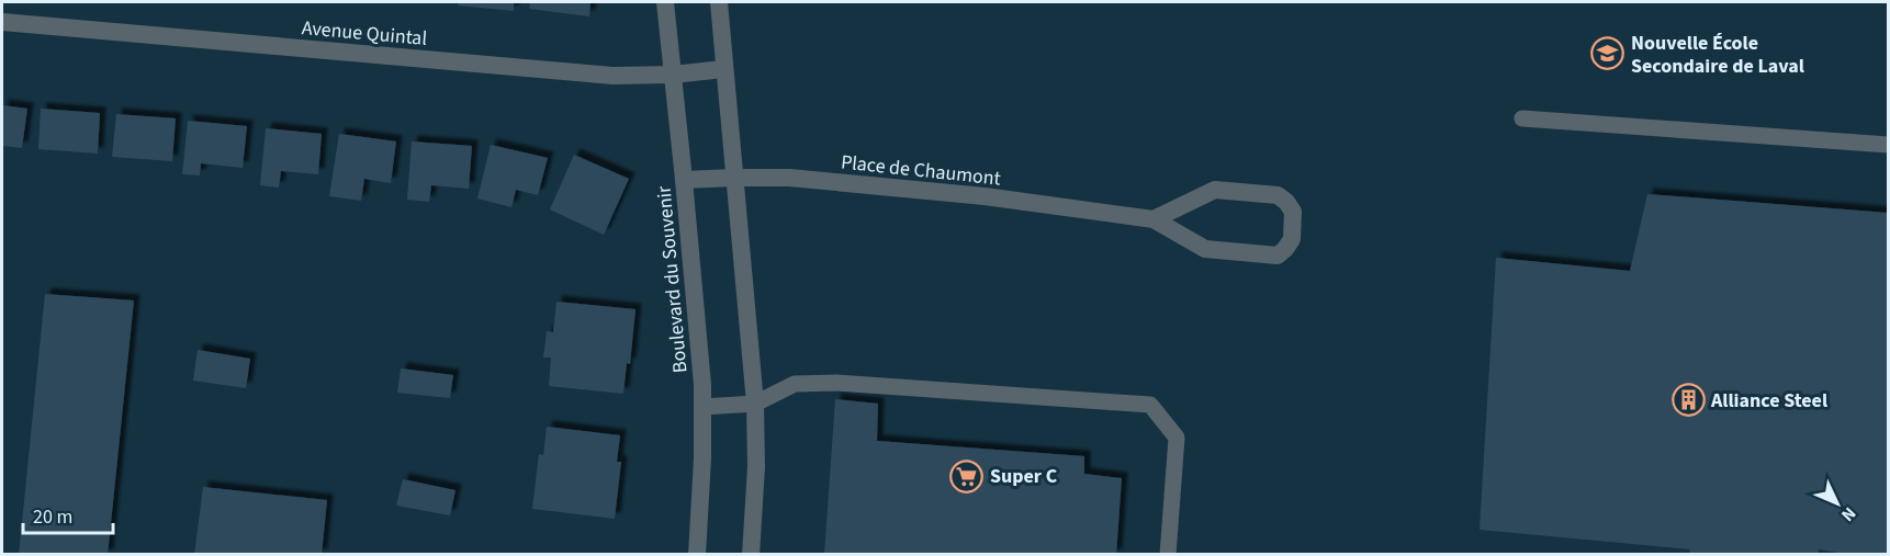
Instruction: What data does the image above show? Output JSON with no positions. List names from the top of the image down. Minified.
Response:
{"streets":{"street":["Avenue Quintal","Place de Chaumont","Boulevard du Souvenir"]},"crossings":[["Avenue Quintal","Boulevard du Souvenir"],["Place de Chaumont","Boulevard du Souvenir"]],"places":{"school or university":["Nouvelle École Secondaire de Laval"],"building":["Alliance Steel"],"supermarket":["Super C"]},"scale_bar":"20 m","north":"bottom right"}
